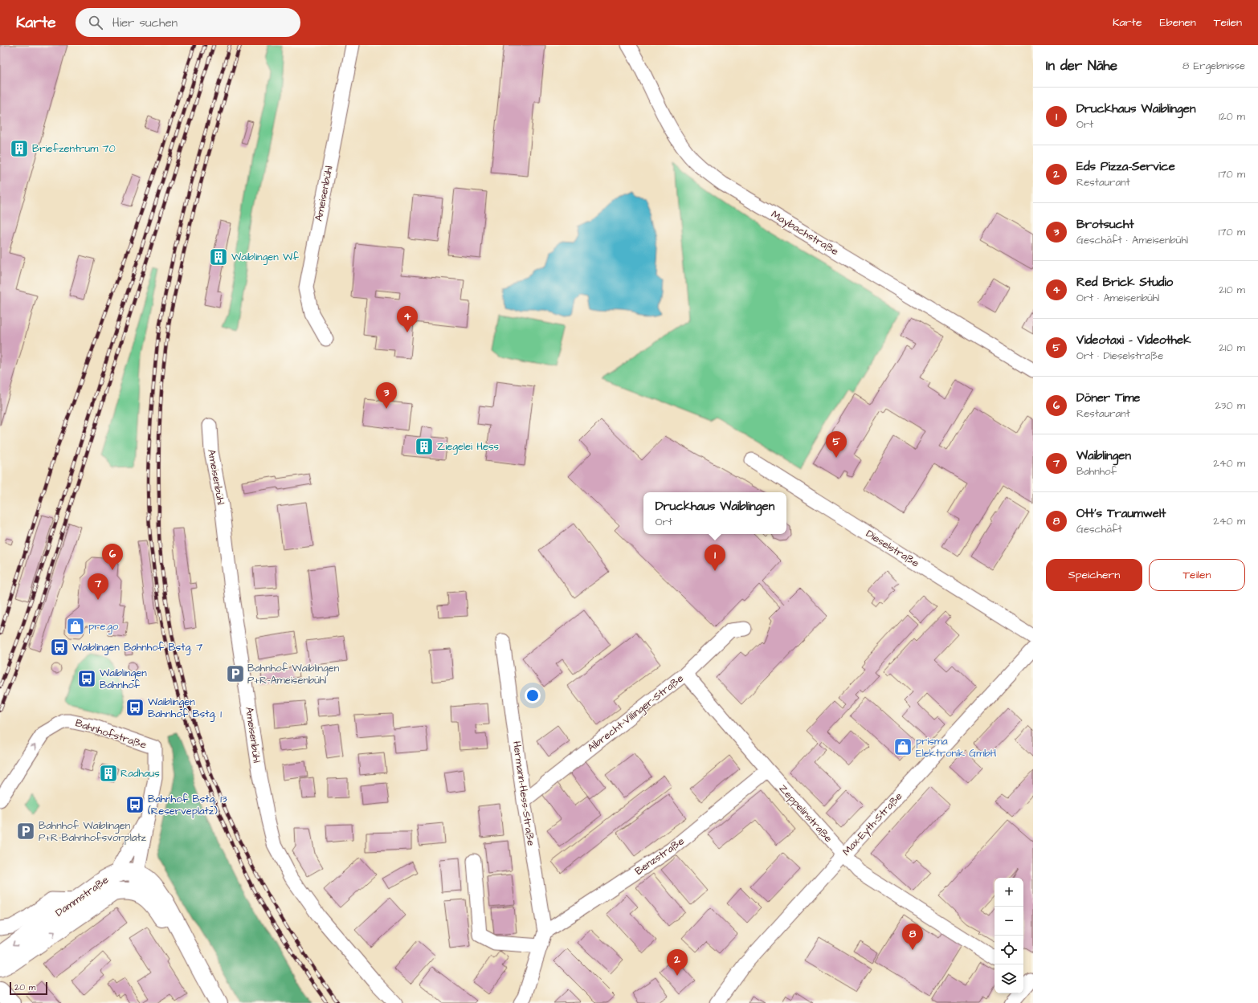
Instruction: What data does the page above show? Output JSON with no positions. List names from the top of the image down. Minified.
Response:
{"streets":{"street":["Ameisenbühl","Maybachstraße","Dieselstraße","Albrecht-Villinger-Straße","Bahnhofstraße","Hermann-Hess-Straße","Zeppelinstraße","Max-Eyth-Straße","Benzstraße","Dammstraße"]},"crossings":[["Albrecht-Villinger-Straße","Hermann-Hess-Straße"],["Albrecht-Villinger-Straße","Zeppelinstraße"],["Bahnhofstraße","Dammstraße"],["Hermann-Hess-Straße","Benzstraße"],["Zeppelinstraße","Max-Eyth-Straße"],["Zeppelinstraße","Benzstraße"]],"places":{"building":["Briefzentrum 70","Waiblingen Wf","Ziegelei Hess","Radhaus"],"shop":["pre.go","prisma Elektronik GmbH"],"bus stop":["Waiblingen Bahnhof Bstg. 7","Waiblingen Bahnhof","Waiblingen Bahnhof Bstg. 1","Bahnhof Bstg. 13 (Reserveplatz)"],"parking":["Bahnhof Waiblingen P+R-Ameisenbühl","Bahnhof Waiblingen P+R-Bahnhofsvorplatz"]},"scale_bar":"20 m","page":{"header":"Karte","search":"Hier suchen","nav":["Karte","Ebenen","Teilen"],"heading":["In der Nähe","8 Ergebnisse"],"list":[{"mark":"1","name":"Druckhaus Waiblingen","note":"Ort","value":"120 m"},{"mark":"2","name":"Eds Pizza-Service","note":"Restaurant","value":"170 m"},{"mark":"3","name":"Brotsucht","note":"Geschäft · Ameisenbühl","value":"170 m"},{"mark":"4","name":"Red Brick Studio","note":"Ort · Ameisenbühl","value":"210 m"},{"mark":"5","name":"Videotaxi - Videothek","note":"Ort · Dieselstraße","value":"210 m"},{"mark":"6","name":"Döner Time","note":"Restaurant","value":"230 m"},{"mark":"7","name":"Waiblingen","note":"Bahnhof","value":"240 m"},{"mark":"8","name":"Ott's Traumwelt","note":"Geschäft","value":"240 m"}],"pins":["4","3","5","6","1","7","8","2"],"popup":["Druckhaus Waiblingen","Ort"],"buttons":["Speichern","Teilen"],"map_buttons":["+","−"],"scale":"20 m"}}
